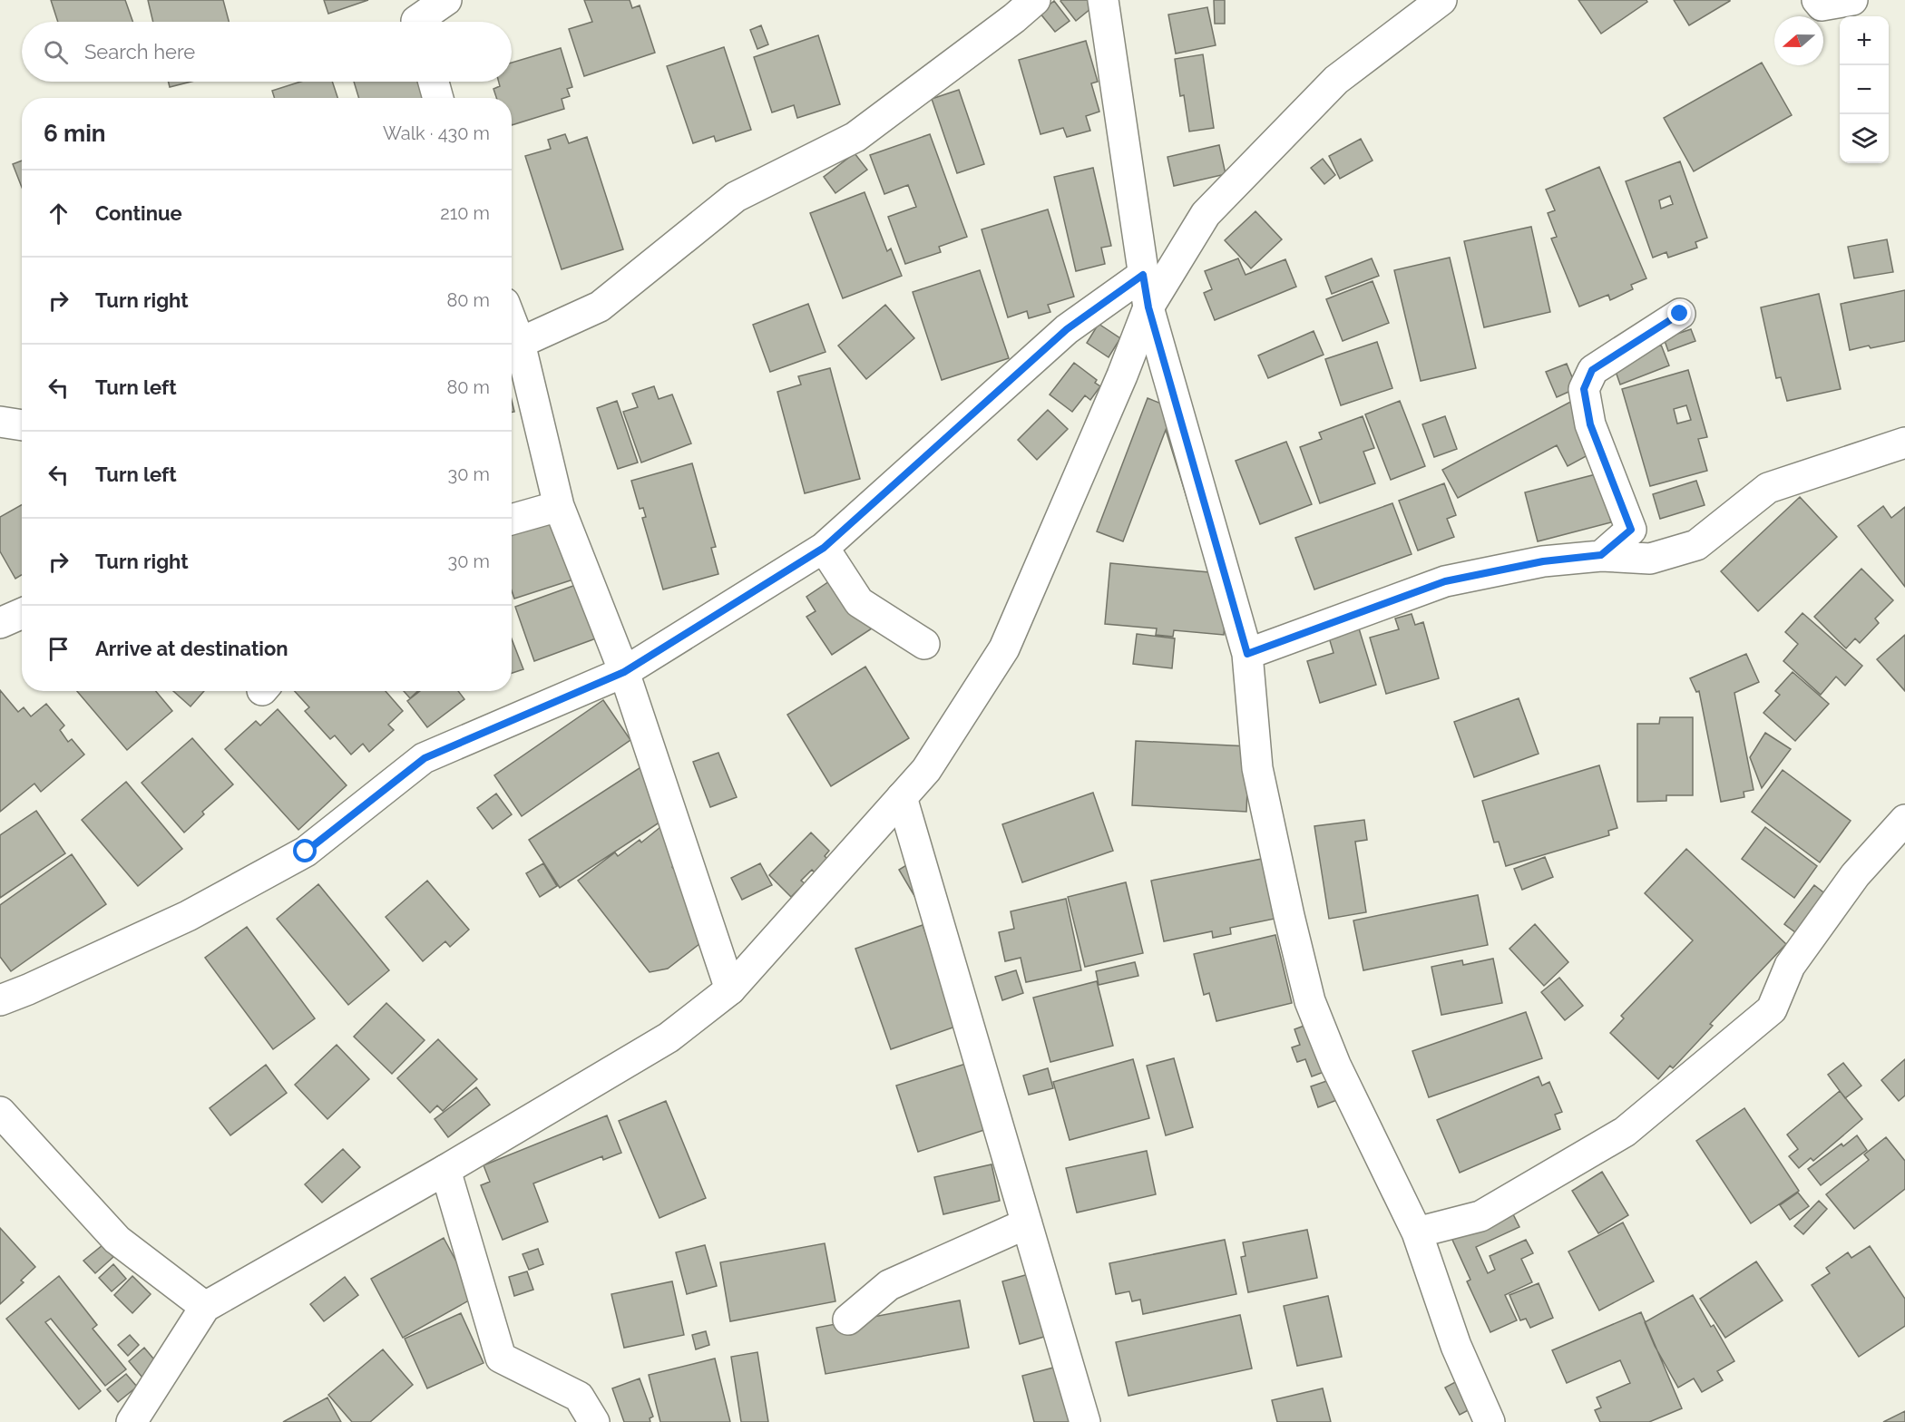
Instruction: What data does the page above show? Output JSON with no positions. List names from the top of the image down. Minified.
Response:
{"north":"left","page":{"map_buttons":["+","−"],"search":"Search here","heading":["6 min","Walk · 430 m"],"list":[["Continue","210 m"],["Turn right","80 m"],["Turn left","80 m"],["Turn left","30 m"],["Turn right","30 m"],"Arrive at destination"]}}
